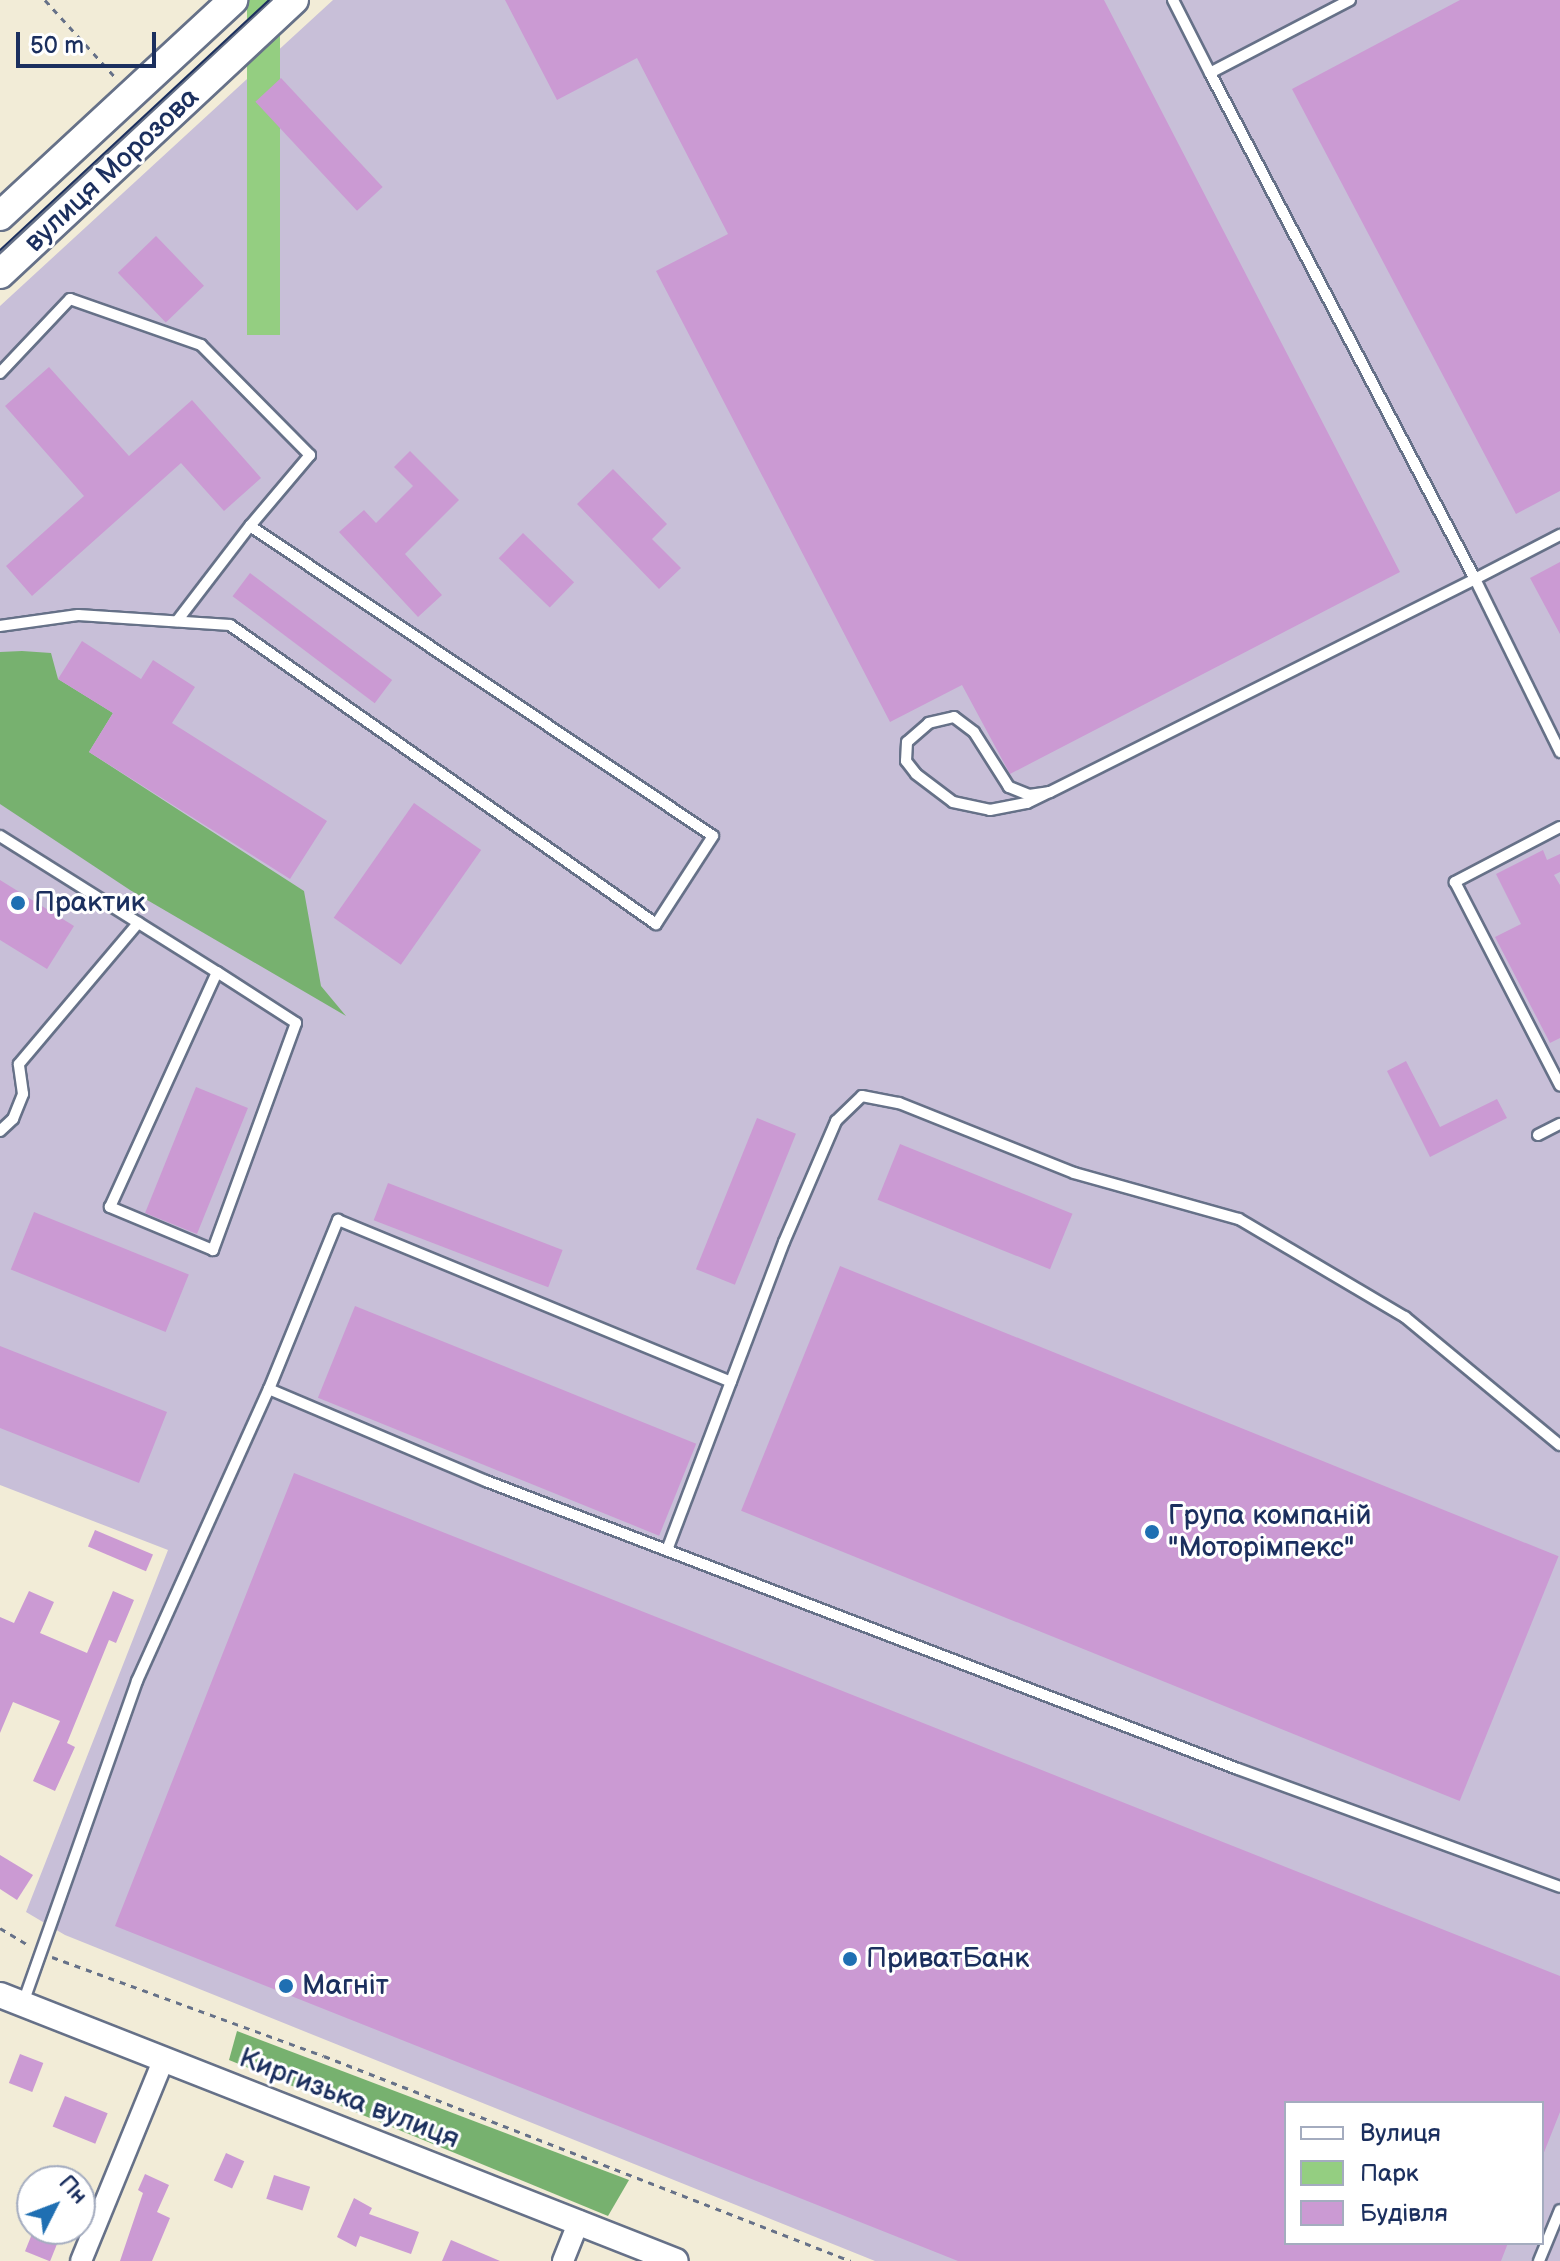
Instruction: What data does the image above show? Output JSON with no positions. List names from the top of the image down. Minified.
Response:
{"streets":{"main road":["вулиця Морозова"],"street":["Киргизька вулиця"]},"places":["Практик","Група компаній \"Моторімпекс\"","ПриватБанк","Магніт"],"legend":["Вулиця","Парк","Будівля"],"scale_bar":"50 m","north":"top right"}
